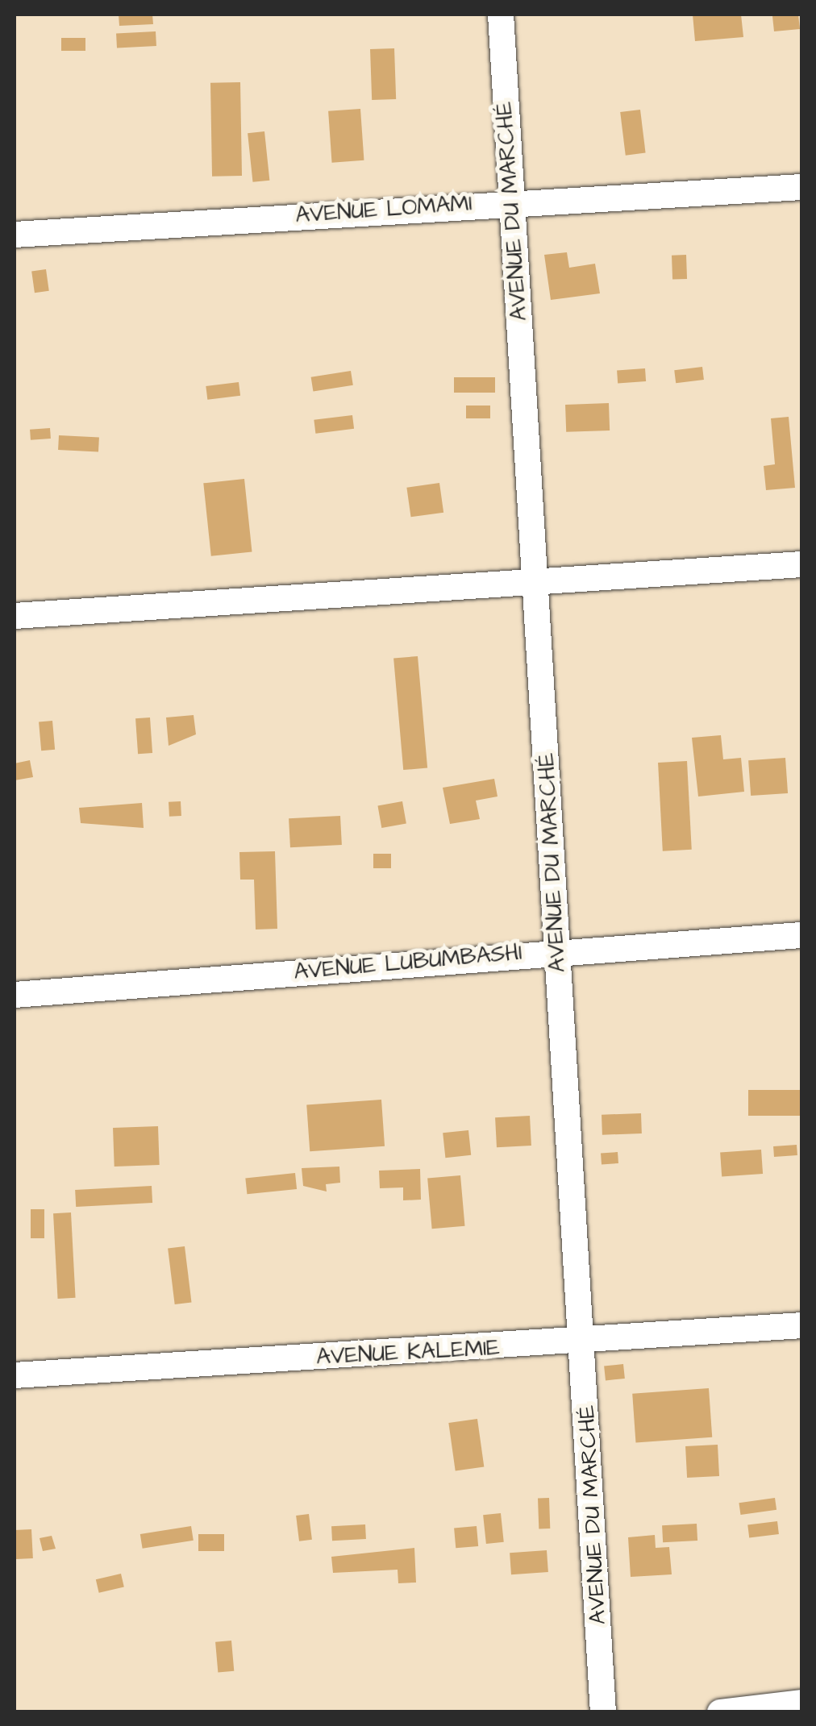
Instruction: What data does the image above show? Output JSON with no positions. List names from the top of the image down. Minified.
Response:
{"streets":{"street":["AVENUE LOMAMI","AVENUE DU MARCHÉ","AVENUE LUBUMBASHI","AVENUE KALEMIE"]},"crossings":[["AVENUE LOMAMI","AVENUE DU MARCHÉ"],["AVENUE DU MARCHÉ","AVENUE LUBUMBASHI"],["AVENUE DU MARCHÉ","AVENUE KALEMIE"]]}
